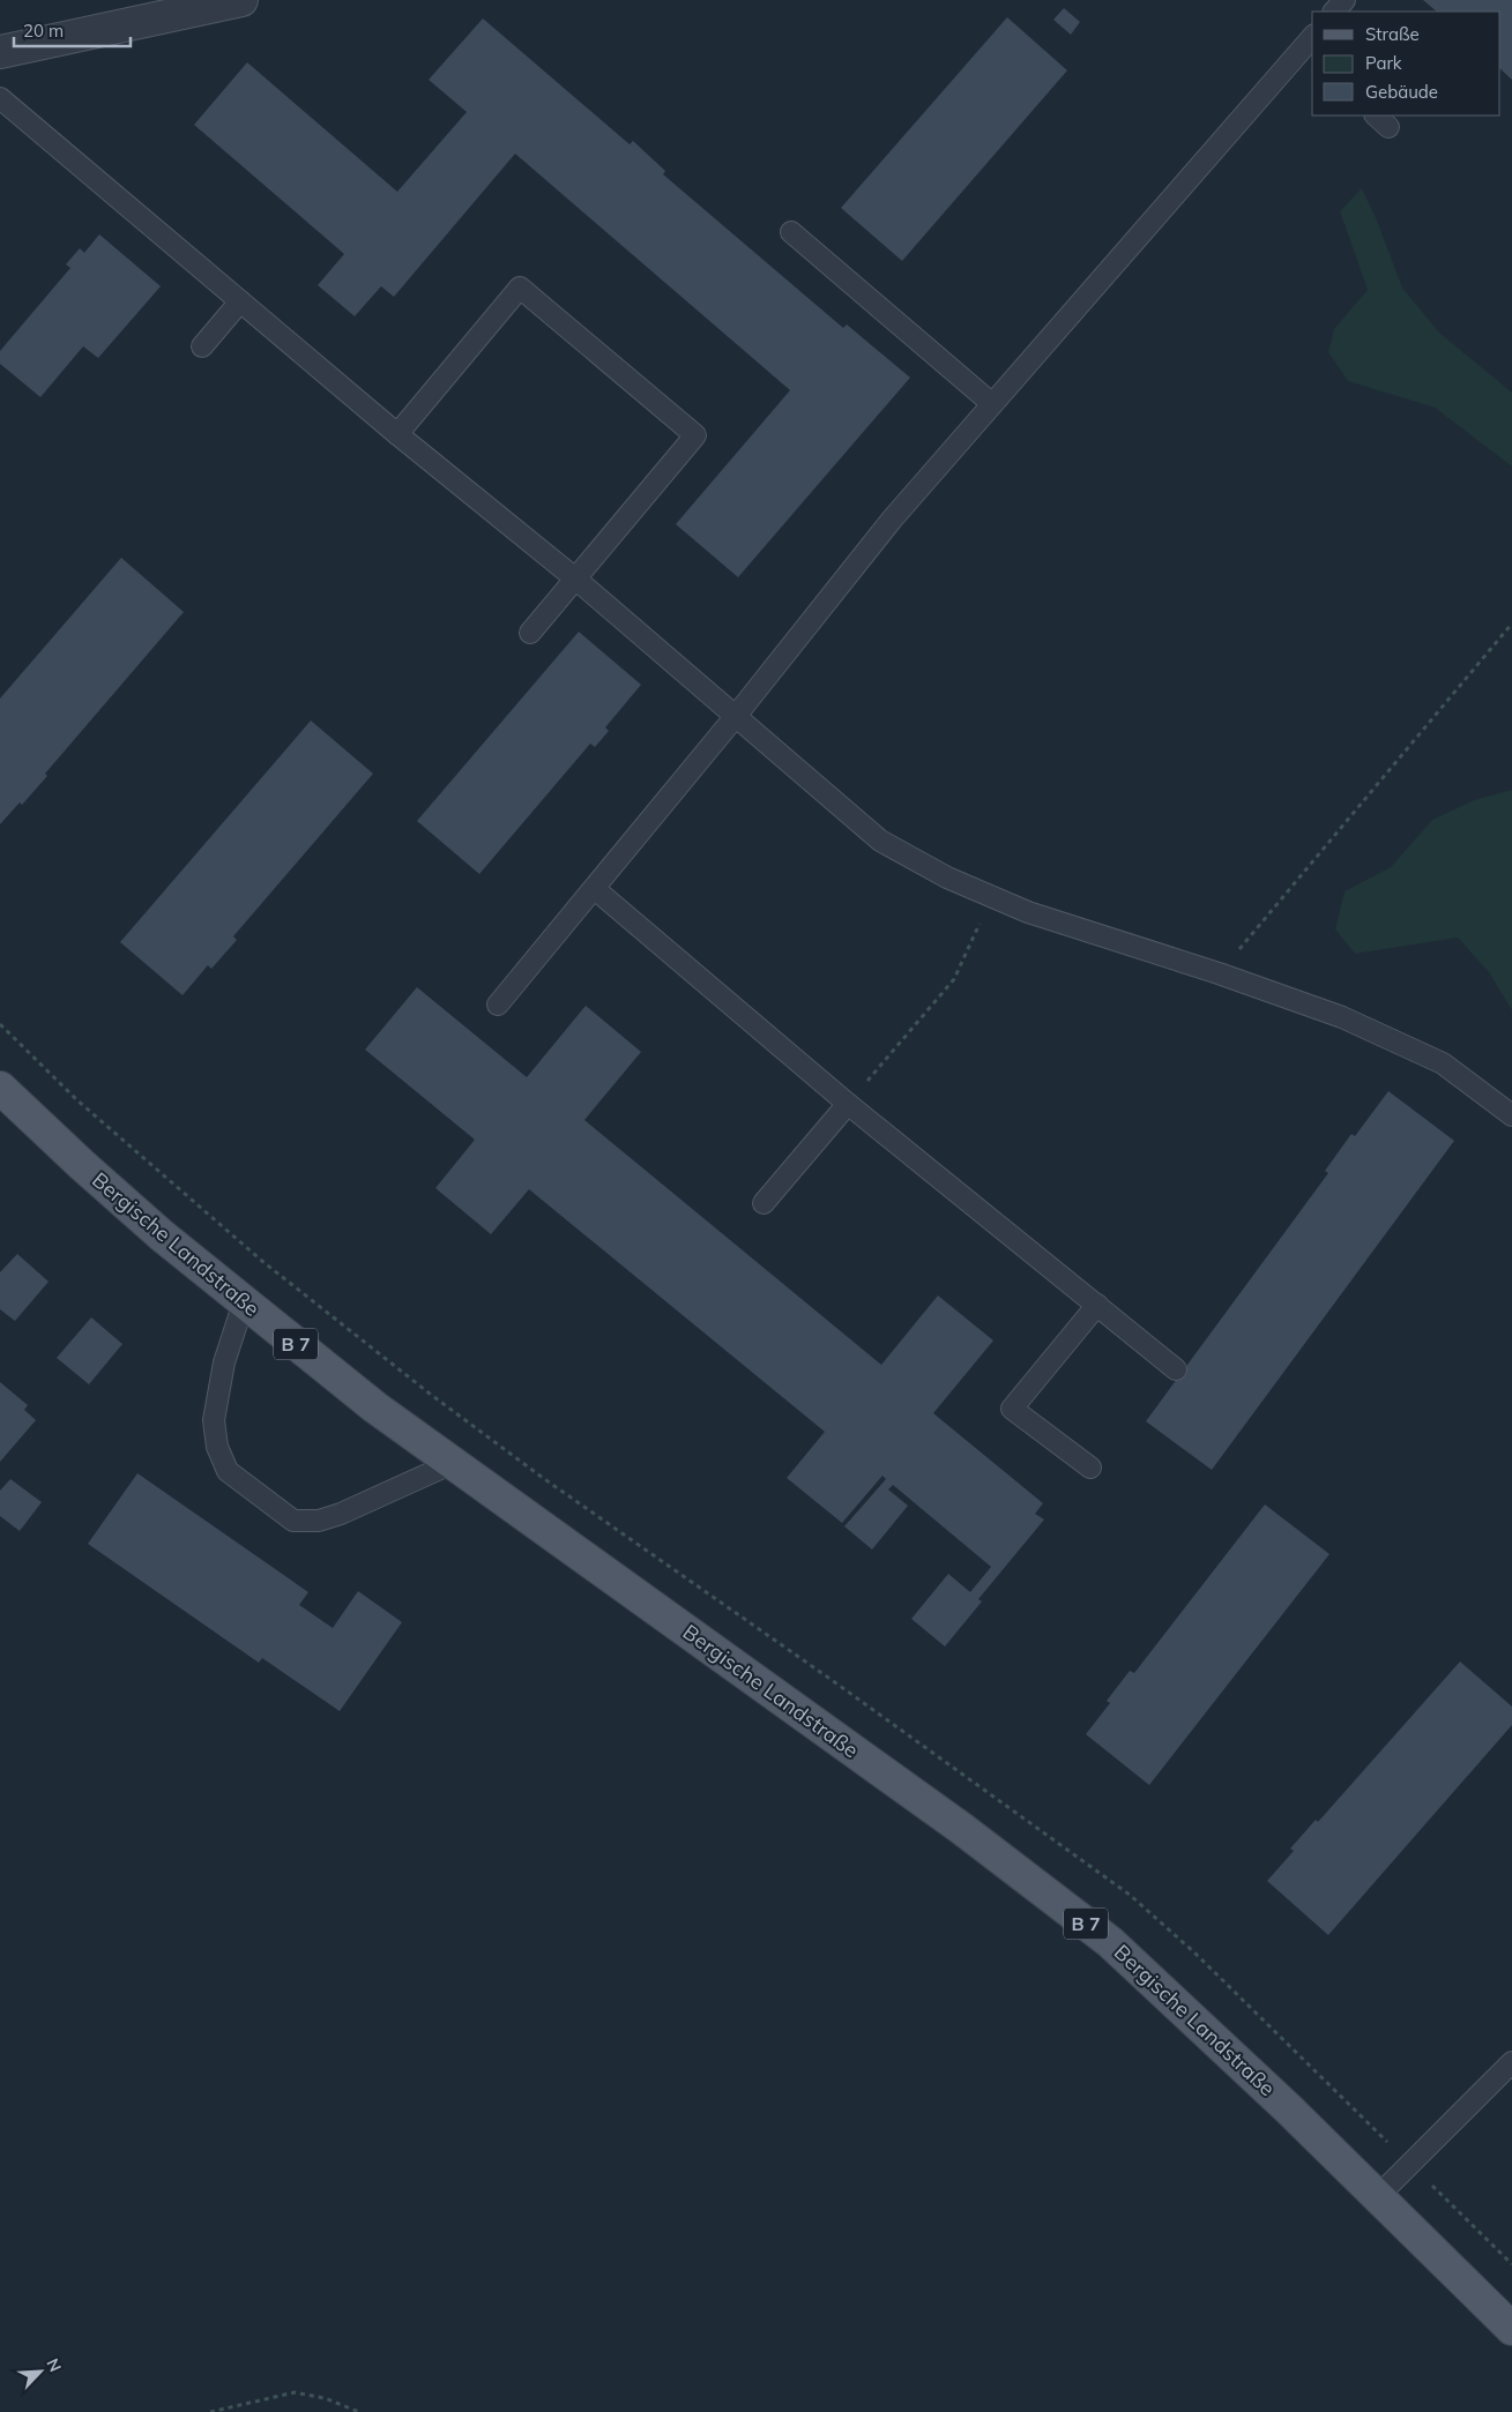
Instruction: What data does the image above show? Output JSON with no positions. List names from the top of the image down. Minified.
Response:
{"streets":{"main road":["Bergische Landstraße","B 7"]},"legend":["Straße","Park","Gebäude"],"scale_bar":"20 m","north":"top right"}
